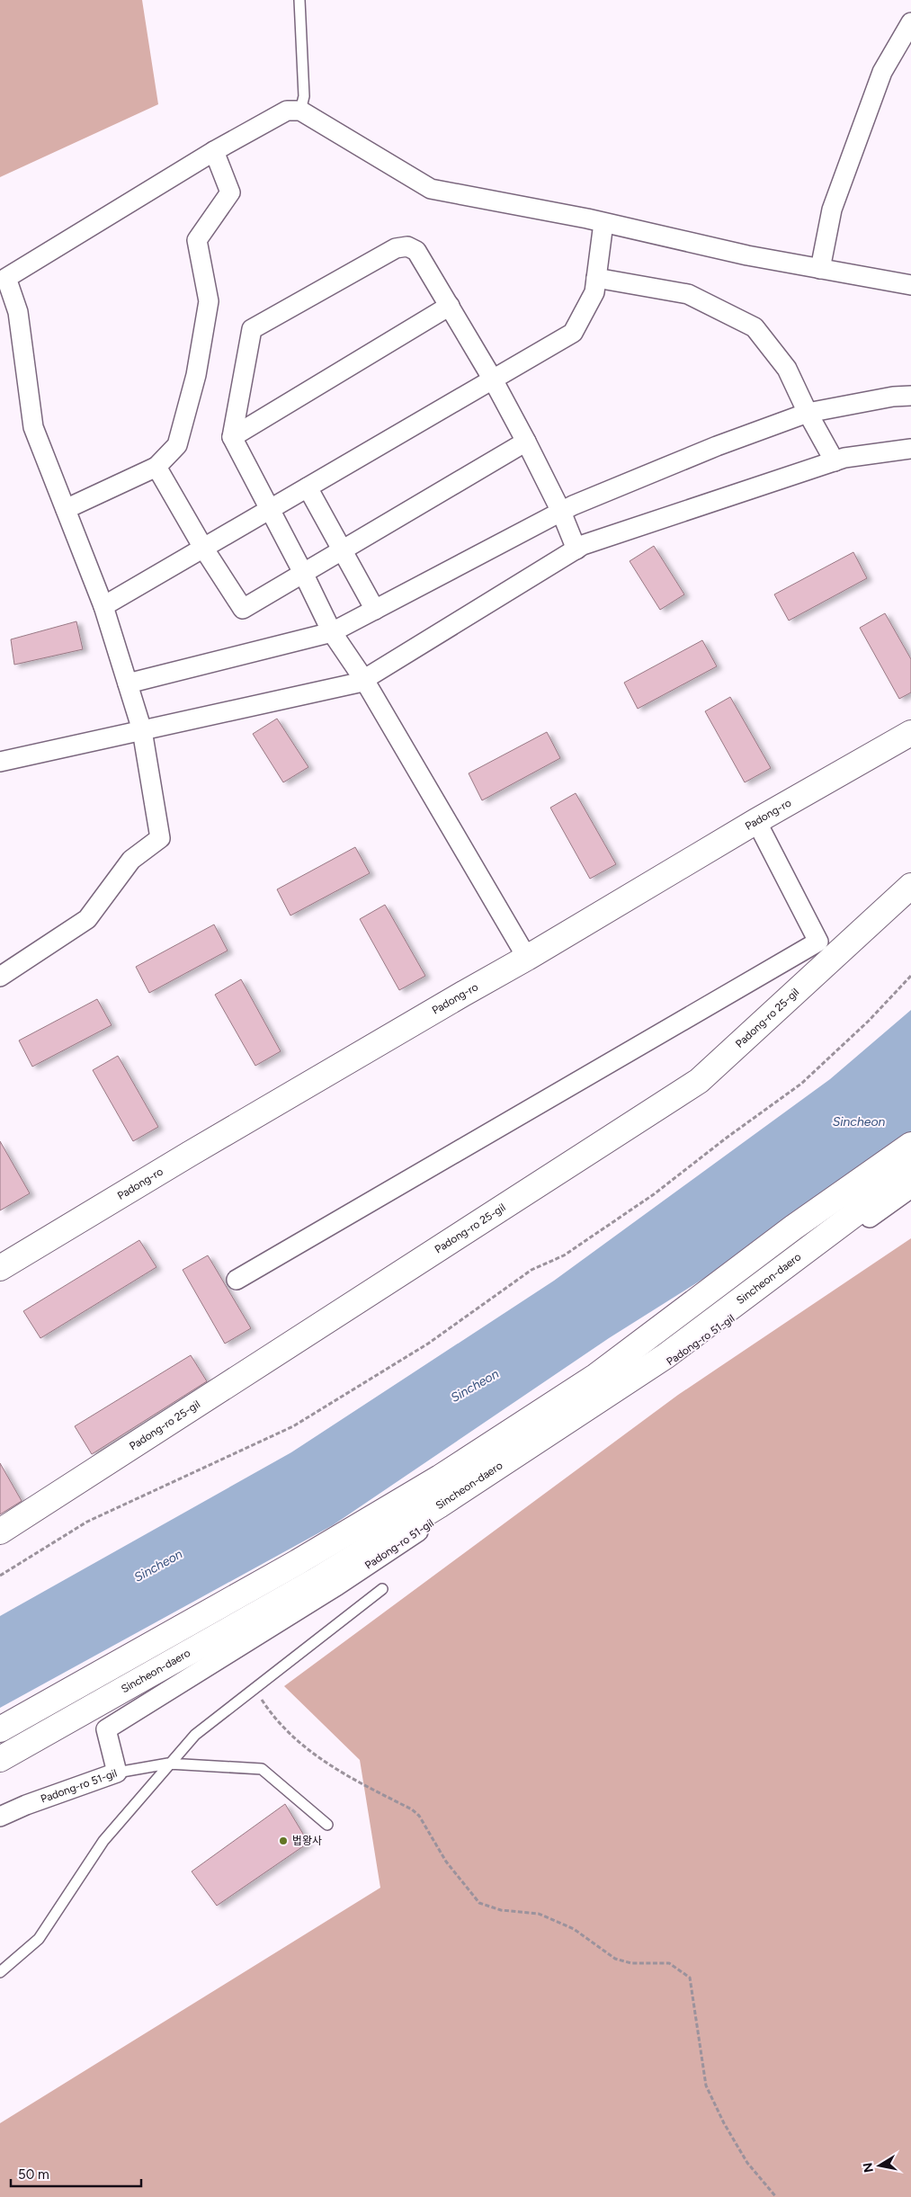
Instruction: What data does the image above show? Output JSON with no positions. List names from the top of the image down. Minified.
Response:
{"streets":{"main road":["Padong-ro","Padong-ro 25-gil","Sincheon-daero"],"street":["Padong-ro 51-gil"]},"water":["Sincheon"],"places":["법왕사"],"scale_bar":"50 m","north":"left"}
